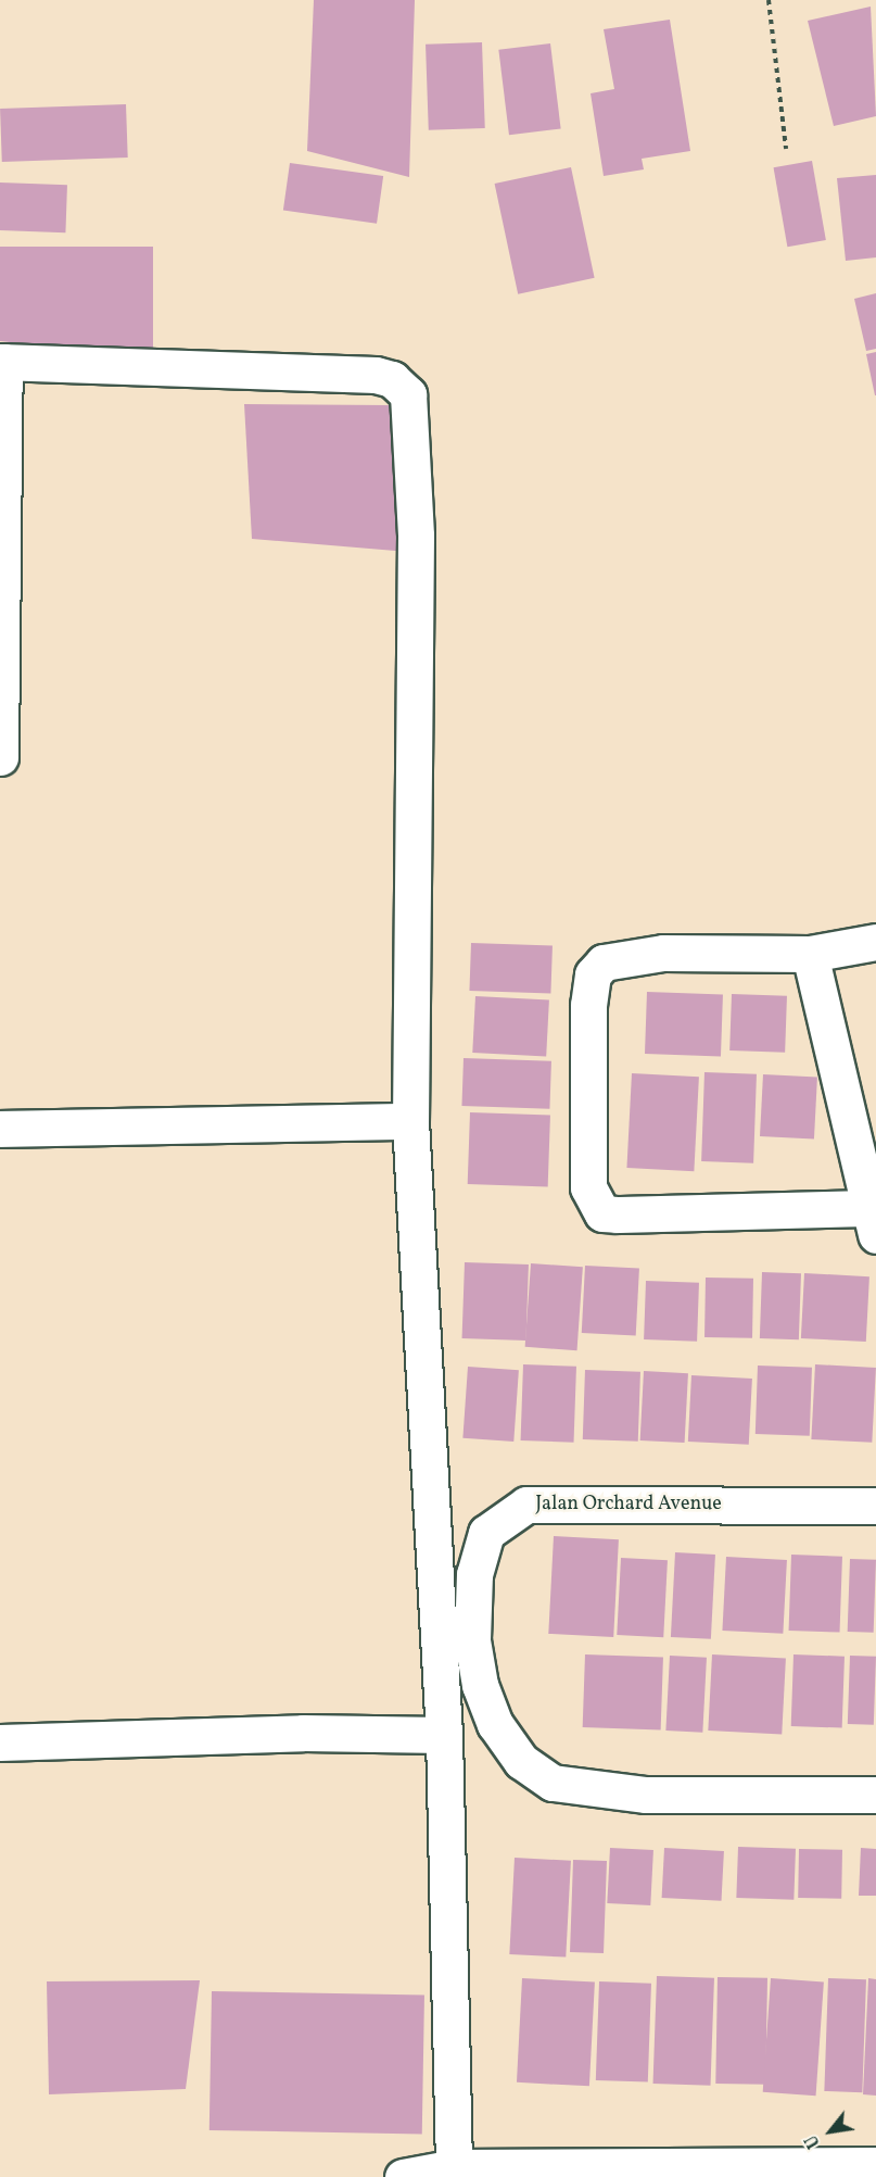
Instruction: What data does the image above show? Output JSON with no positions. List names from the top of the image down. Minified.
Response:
{"streets":{"street":["Jalan Orchard Avenue"]},"north":"bottom left"}
